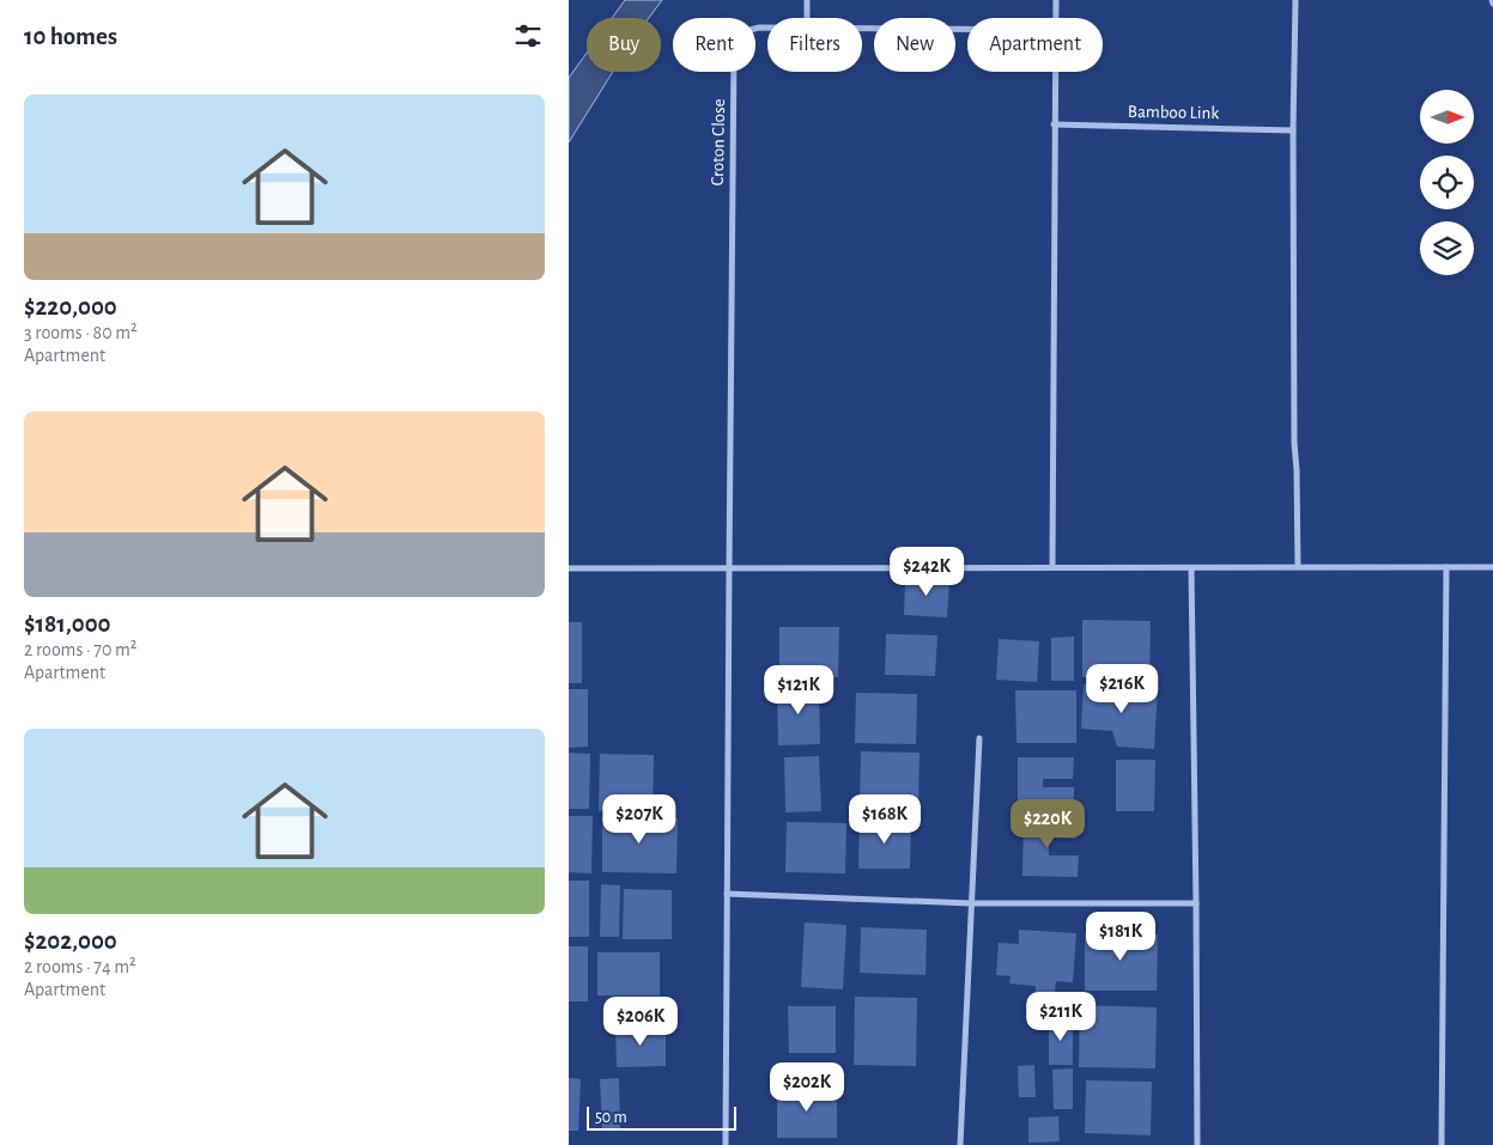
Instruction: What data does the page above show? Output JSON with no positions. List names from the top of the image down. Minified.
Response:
{"streets":{"street":["Bamboo Link","Croton Close"]},"scale_bar":"50 m","north":"right","page":{"heading":"10 homes","chip":["Buy","Rent","Filters","New","Apartment"],"list":[{"name":"$220,000","note":"3 rooms · 80 m² · Apartment"},{"name":"$181,000","note":"2 rooms · 70 m² · Apartment"},{"name":"$202,000","note":"2 rooms · 74 m² · Apartment"}],"price":["$242K","$216K","$121K","$207K","$168K","$220K","$181K","$211K","$206K","$202K"],"scale":"50 m"}}
